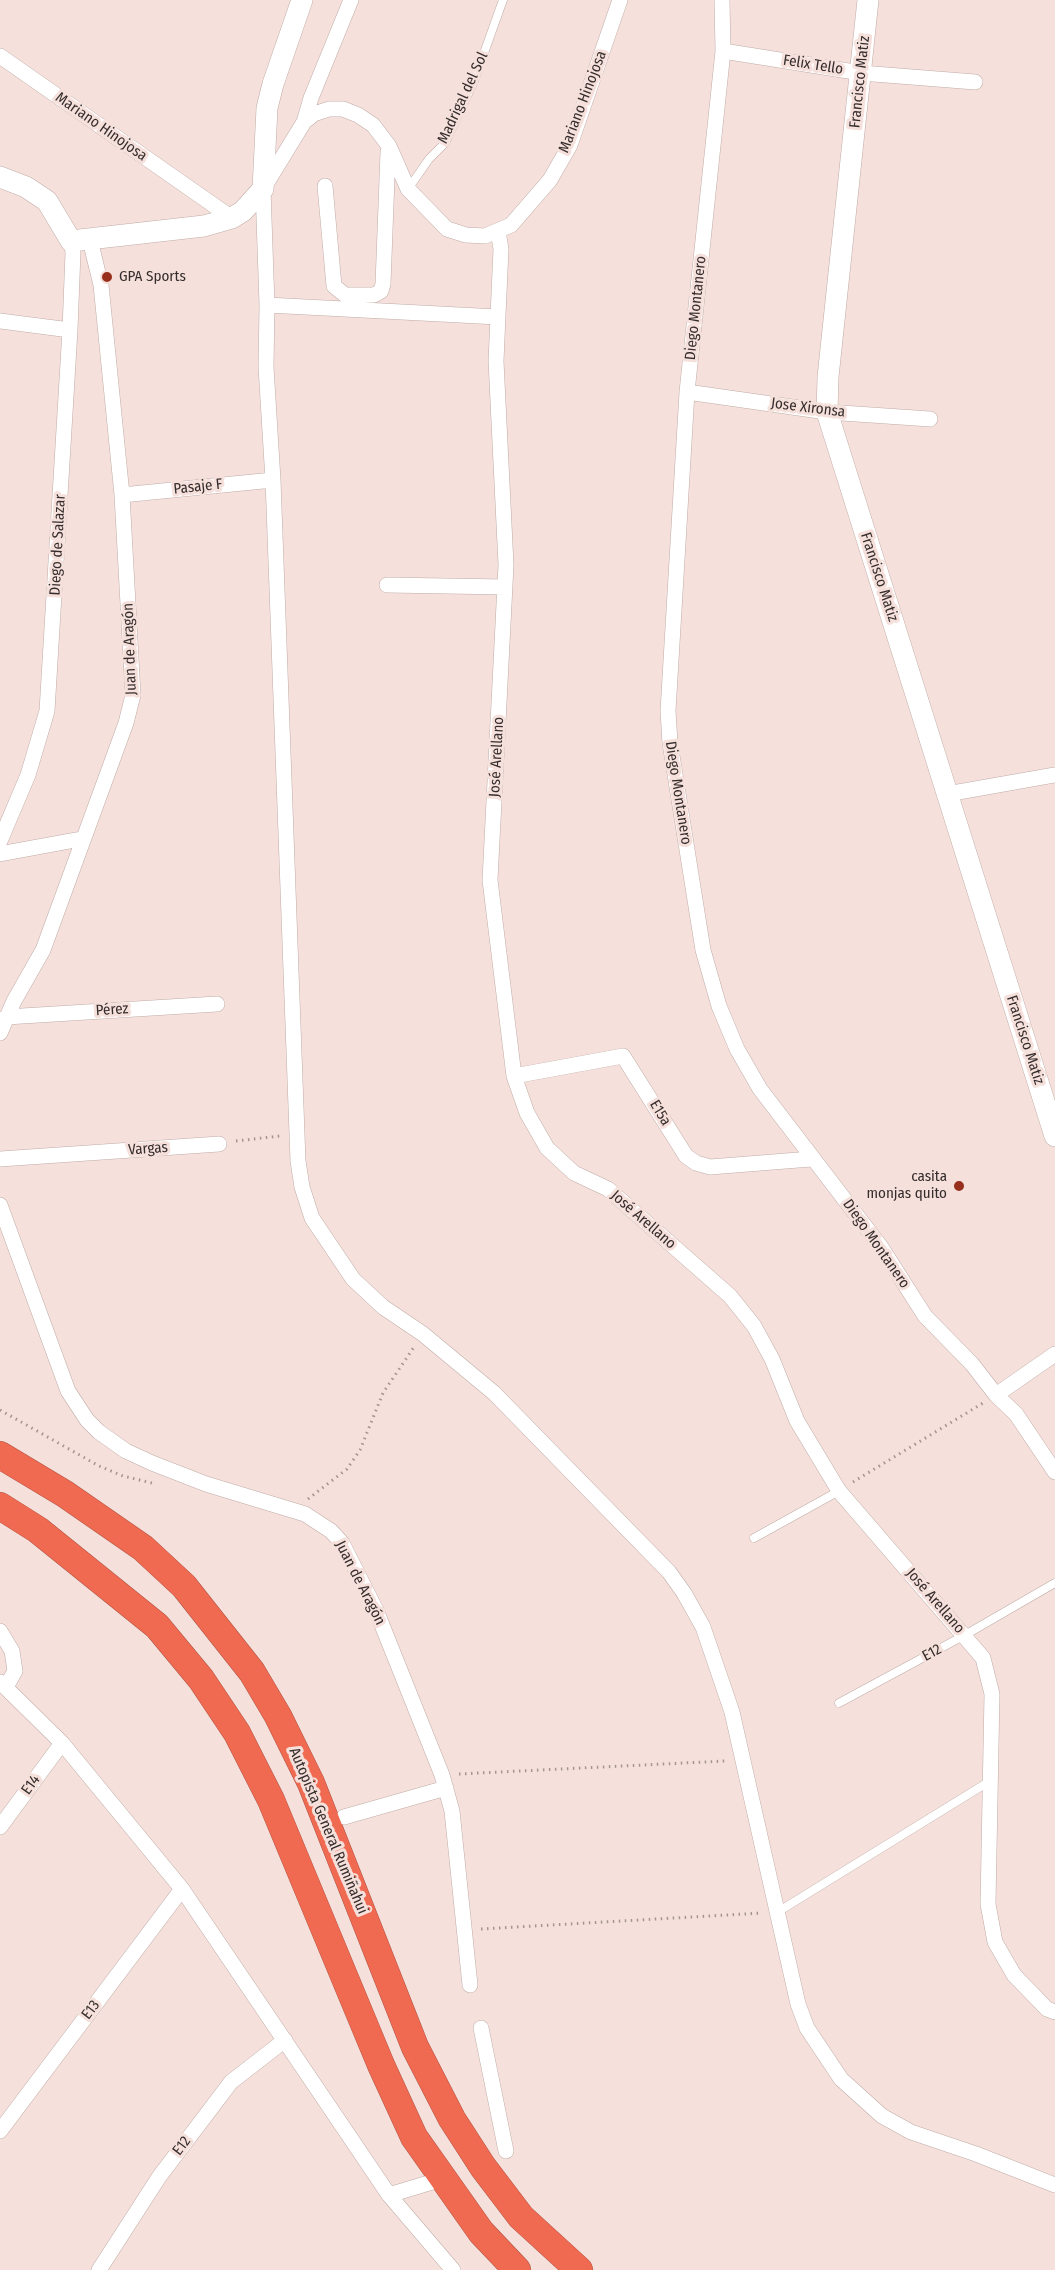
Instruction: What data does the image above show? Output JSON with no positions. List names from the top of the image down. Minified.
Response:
{"streets":{"highway":["Autopista General Rumiñahui"],"street":["Felix Tello","Francisco Matiz","Mariano Hinojosa","Diego Montanero","Jose Xironsa","Pasaje F","Diego de Salazar","Juan de Aragón","José Arellano","Pérez","E15a","Vargas","E12","E14","E13"],"lane":["Madrigal del Sol"]},"crossings":[["Felix Tello","Francisco Matiz"],["Felix Tello","Diego Montanero"],["Francisco Matiz","Jose Xironsa"],["Madrigal del Sol","Mariano Hinojosa"],["Mariano Hinojosa","José Arellano"],["Diego Montanero","Jose Xironsa"],["Diego Montanero","E15a"],["Pasaje F","Juan de Aragón"],["Diego de Salazar","Juan de Aragón"],["Juan de Aragón","Pérez"],["José Arellano","E15a"],["José Arellano","E12"]],"places":["GPA Sports","casita monjas quito"]}
